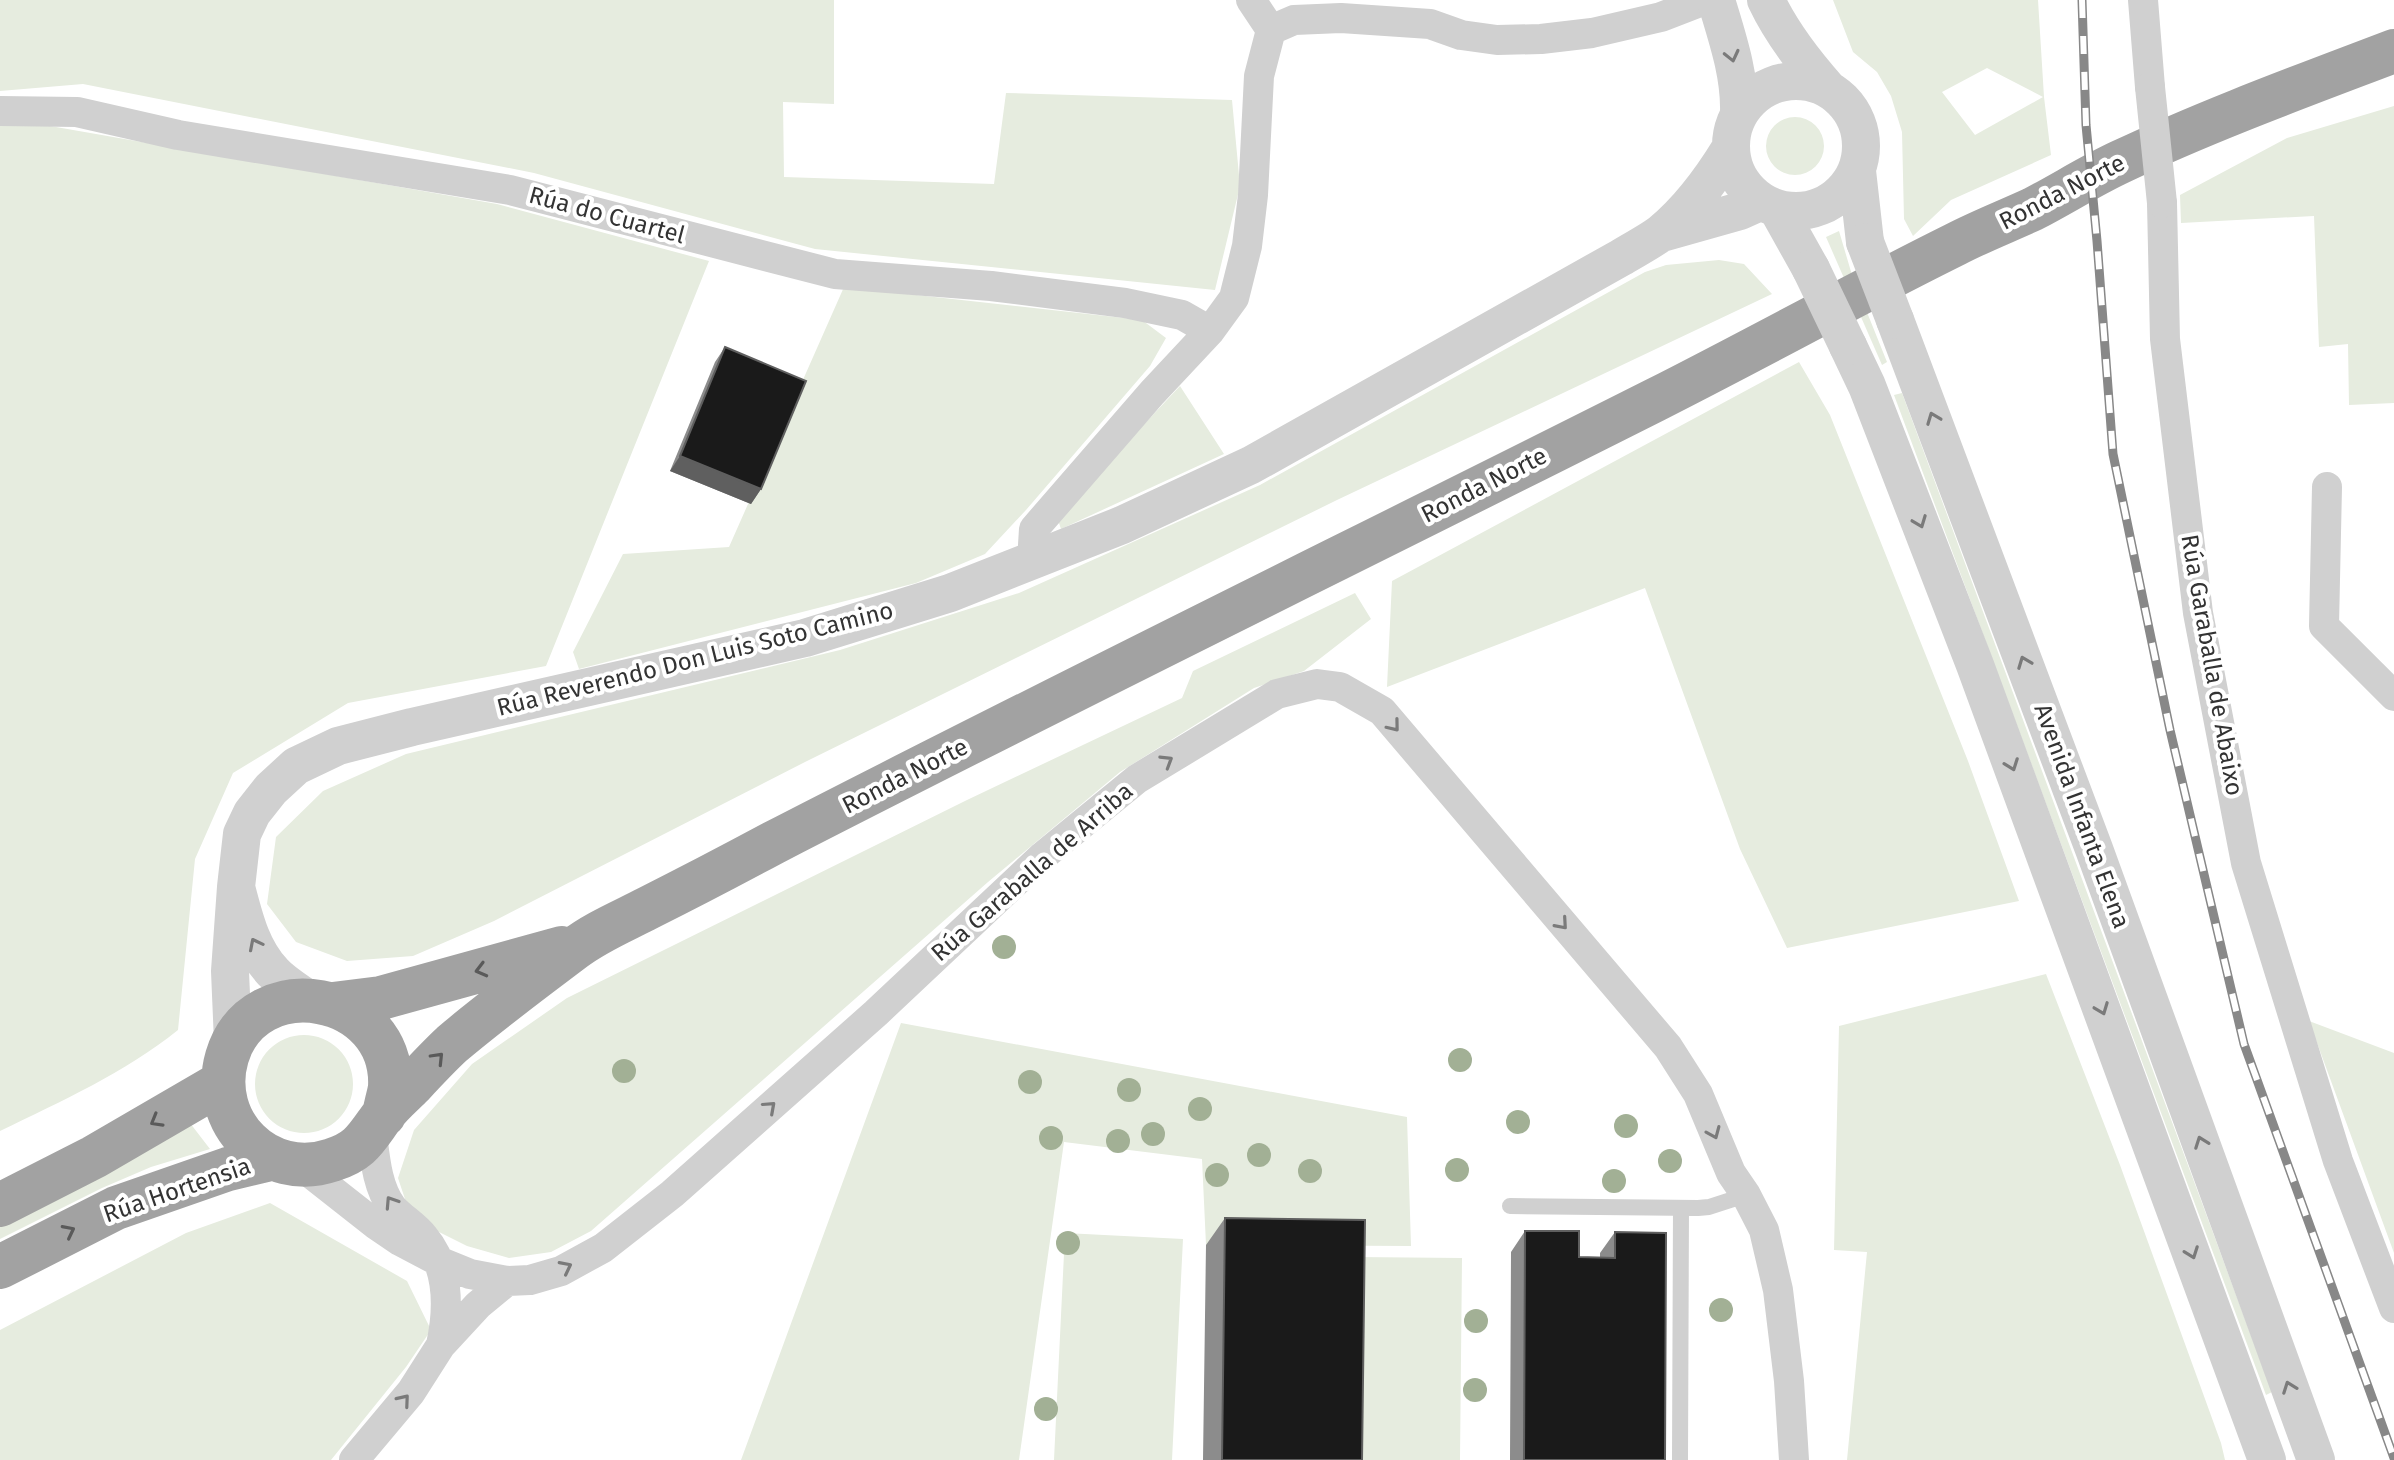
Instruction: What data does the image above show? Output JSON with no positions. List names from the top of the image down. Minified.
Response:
{"streets":{"highway":["Ronda Norte","Rúa Hortensia"],"street":["Rúa do Cuartel","Rúa Reverendo Don Luis Soto Camino","Rúa Garaballa de Abaixo","Avenida Infanta Elena","Rúa Garaballa de Arriba"]},"crossings":[["Ronda Norte","Rúa Reverendo Don Luis Soto Camino"],["Ronda Norte","Rúa Garaballa de Arriba"],["Ronda Norte","Rúa Hortensia"],["Rúa Reverendo Don Luis Soto Camino","Rúa Garaballa de Arriba"],["Rúa Reverendo Don Luis Soto Camino","Rúa Hortensia"],["Rúa Garaballa de Arriba","Rúa Hortensia"]]}
